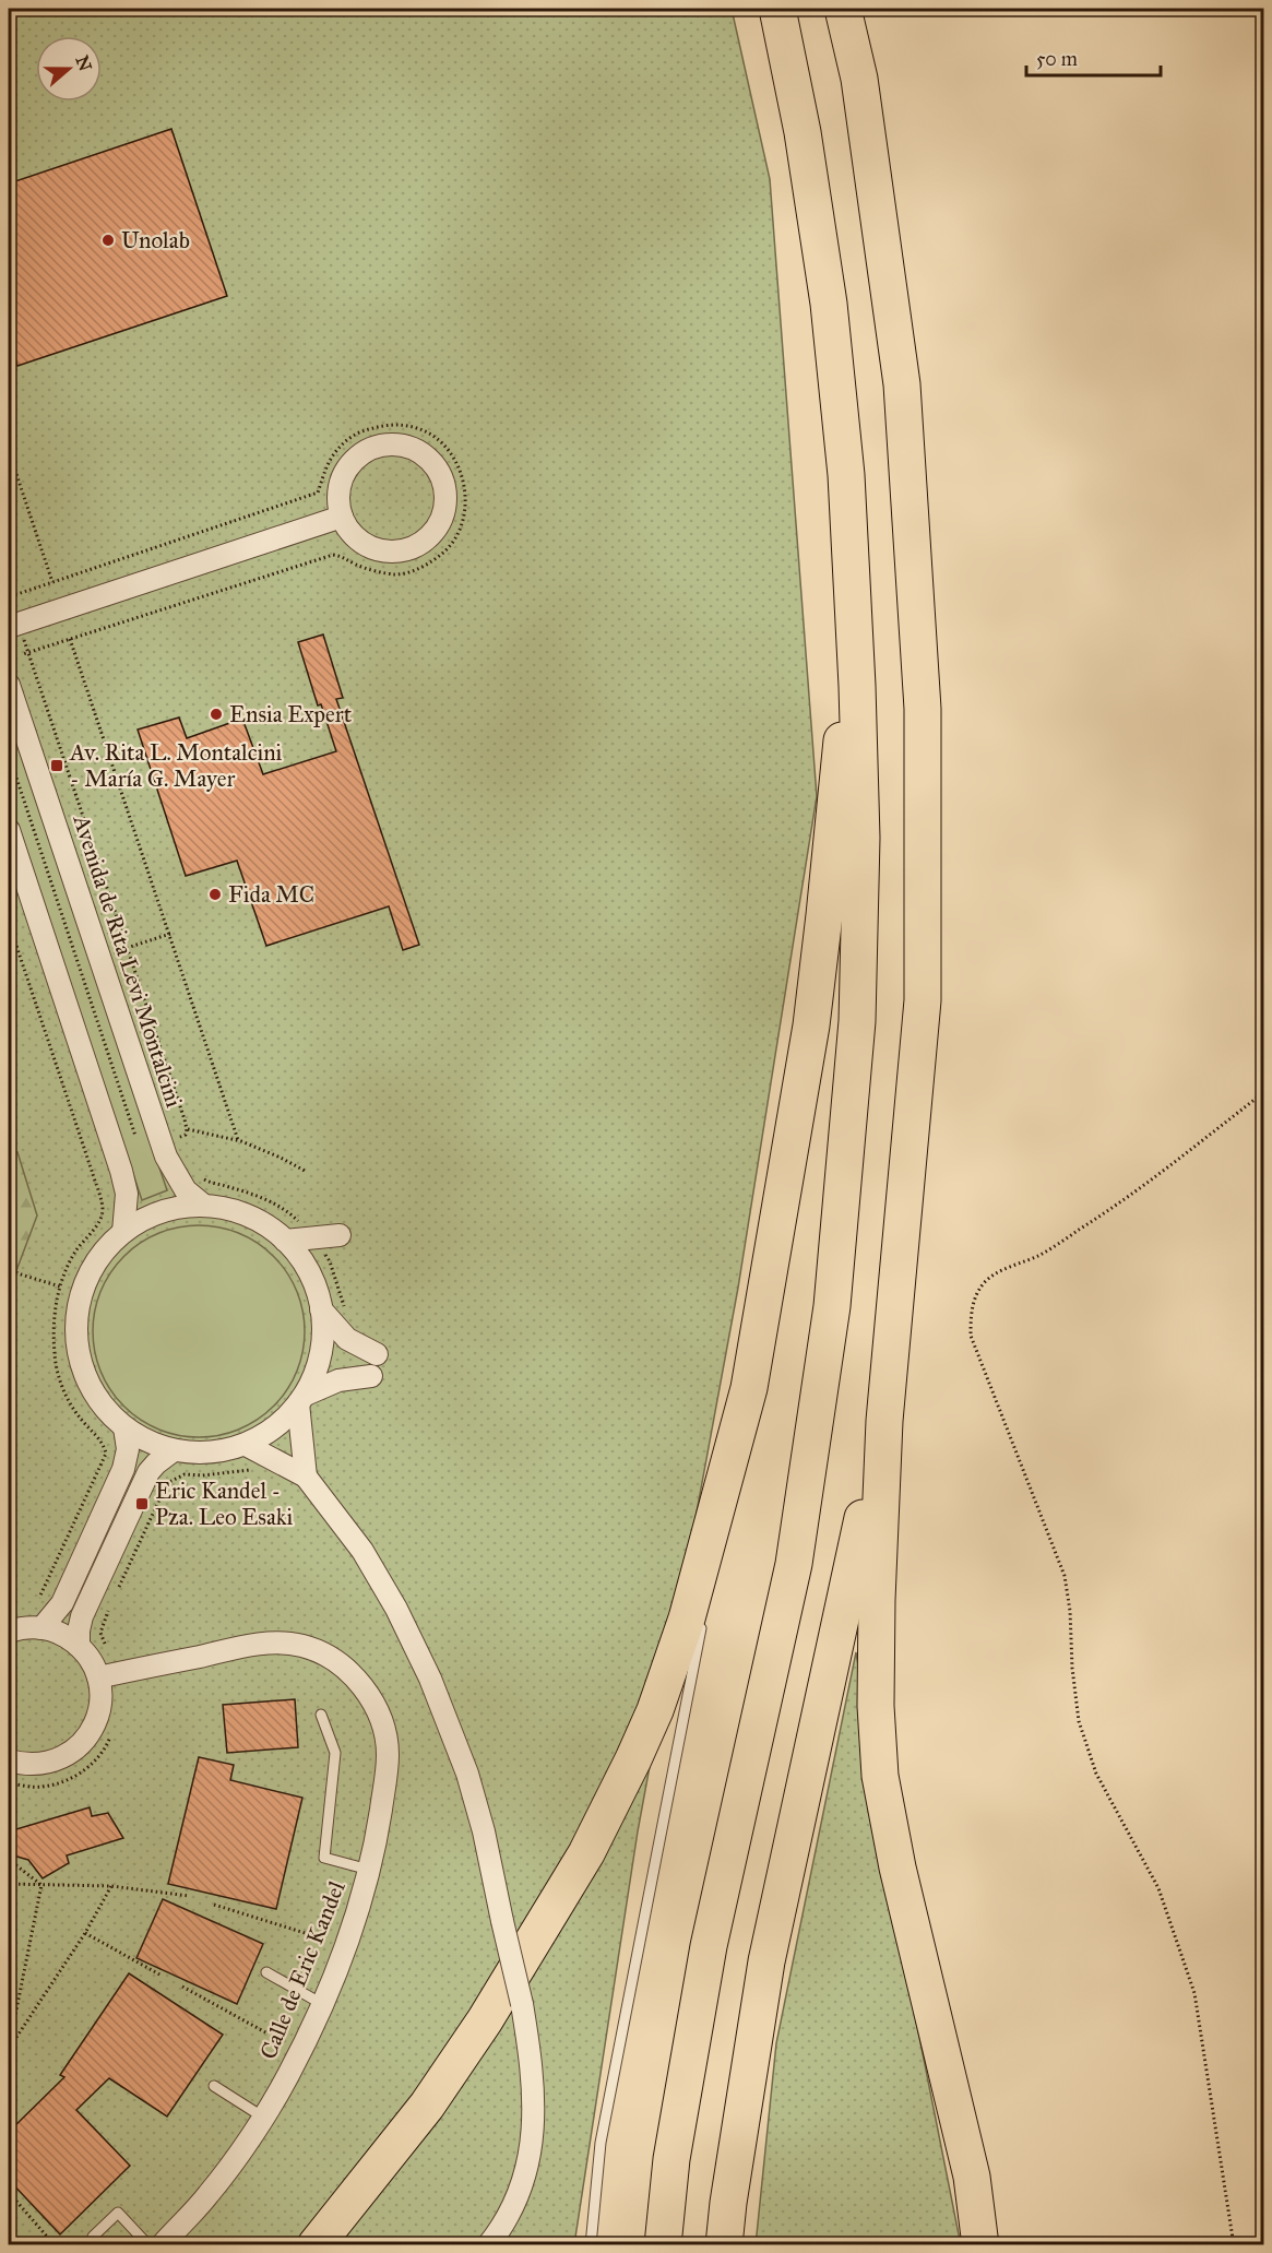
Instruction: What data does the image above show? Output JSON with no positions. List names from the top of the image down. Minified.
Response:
{"streets":{"street":["Avenida de Rita Levi Montalcini","Calle de Eric Kandel"]},"places":{"other":["Unolab","Ensia Expert","Fida MC"],"transit":["Av. Rita L. Montalcini - María G. Mayer","Eric Kandel - Pza. Leo Esaki"]},"scale_bar":"50 m","north":"right"}
